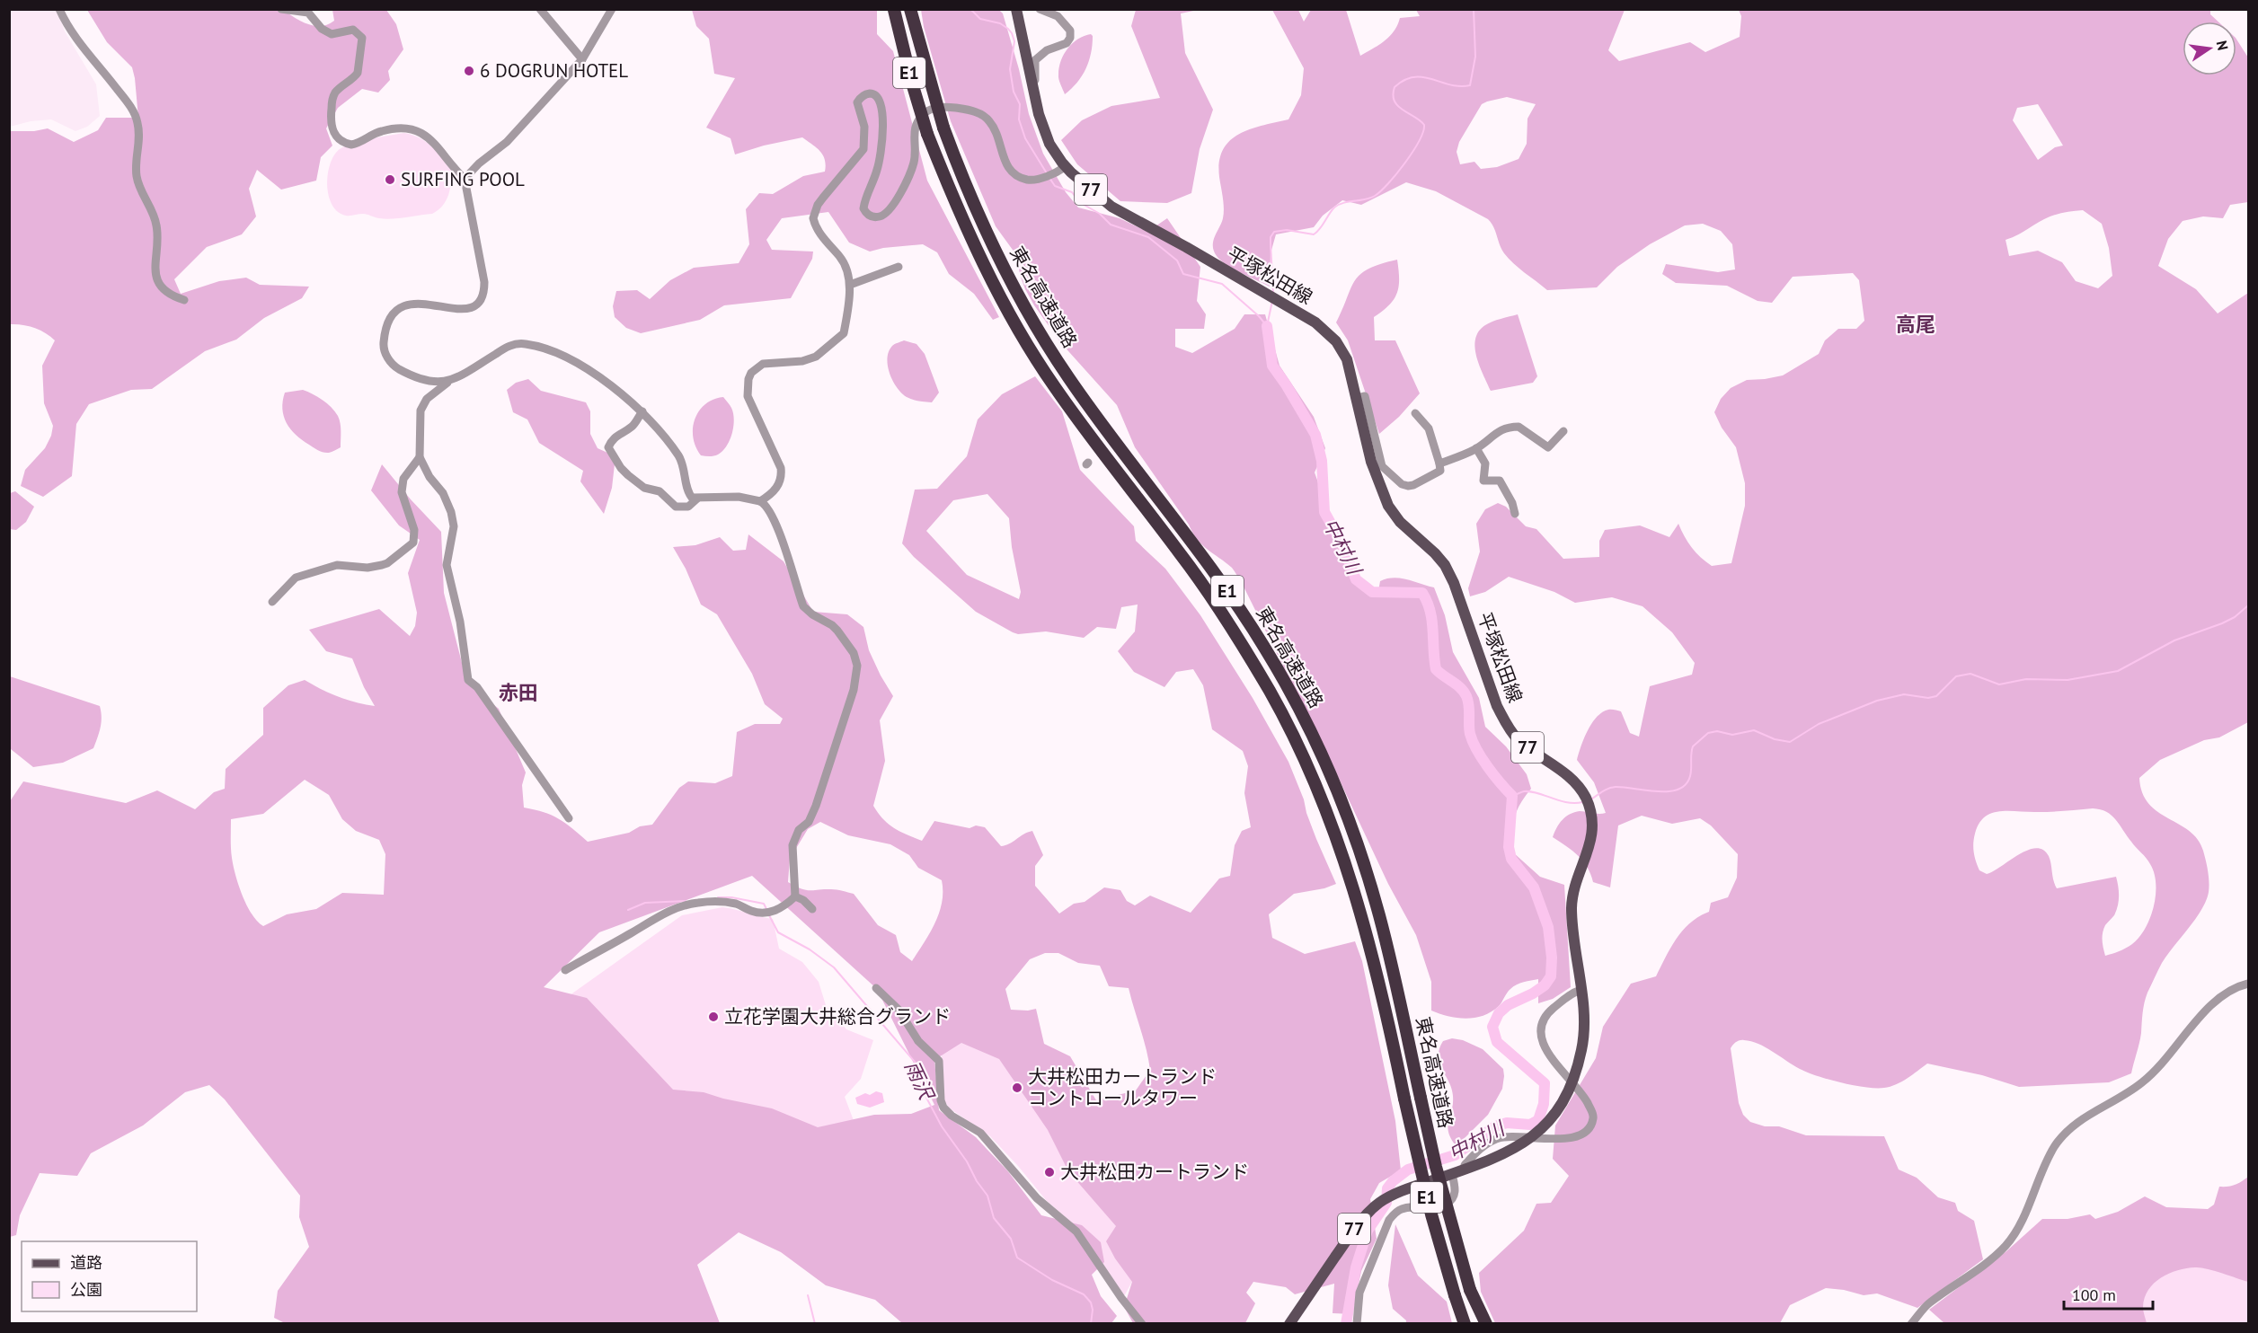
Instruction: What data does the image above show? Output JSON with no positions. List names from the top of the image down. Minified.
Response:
{"streets":{"highway":["E1","東名高速道路"],"main road":["77","平塚松田線"]},"districts":["高尾","赤田"],"water":["中村川","雨沢"],"places":["6 DOGRUN HOTEL","SURFING POOL","立花学園大井総合グランド","大井松田カートランド コントロールタワー","大井松田カートランド"],"legend":["道路","公園"],"scale_bar":"100 m","north":"right"}
